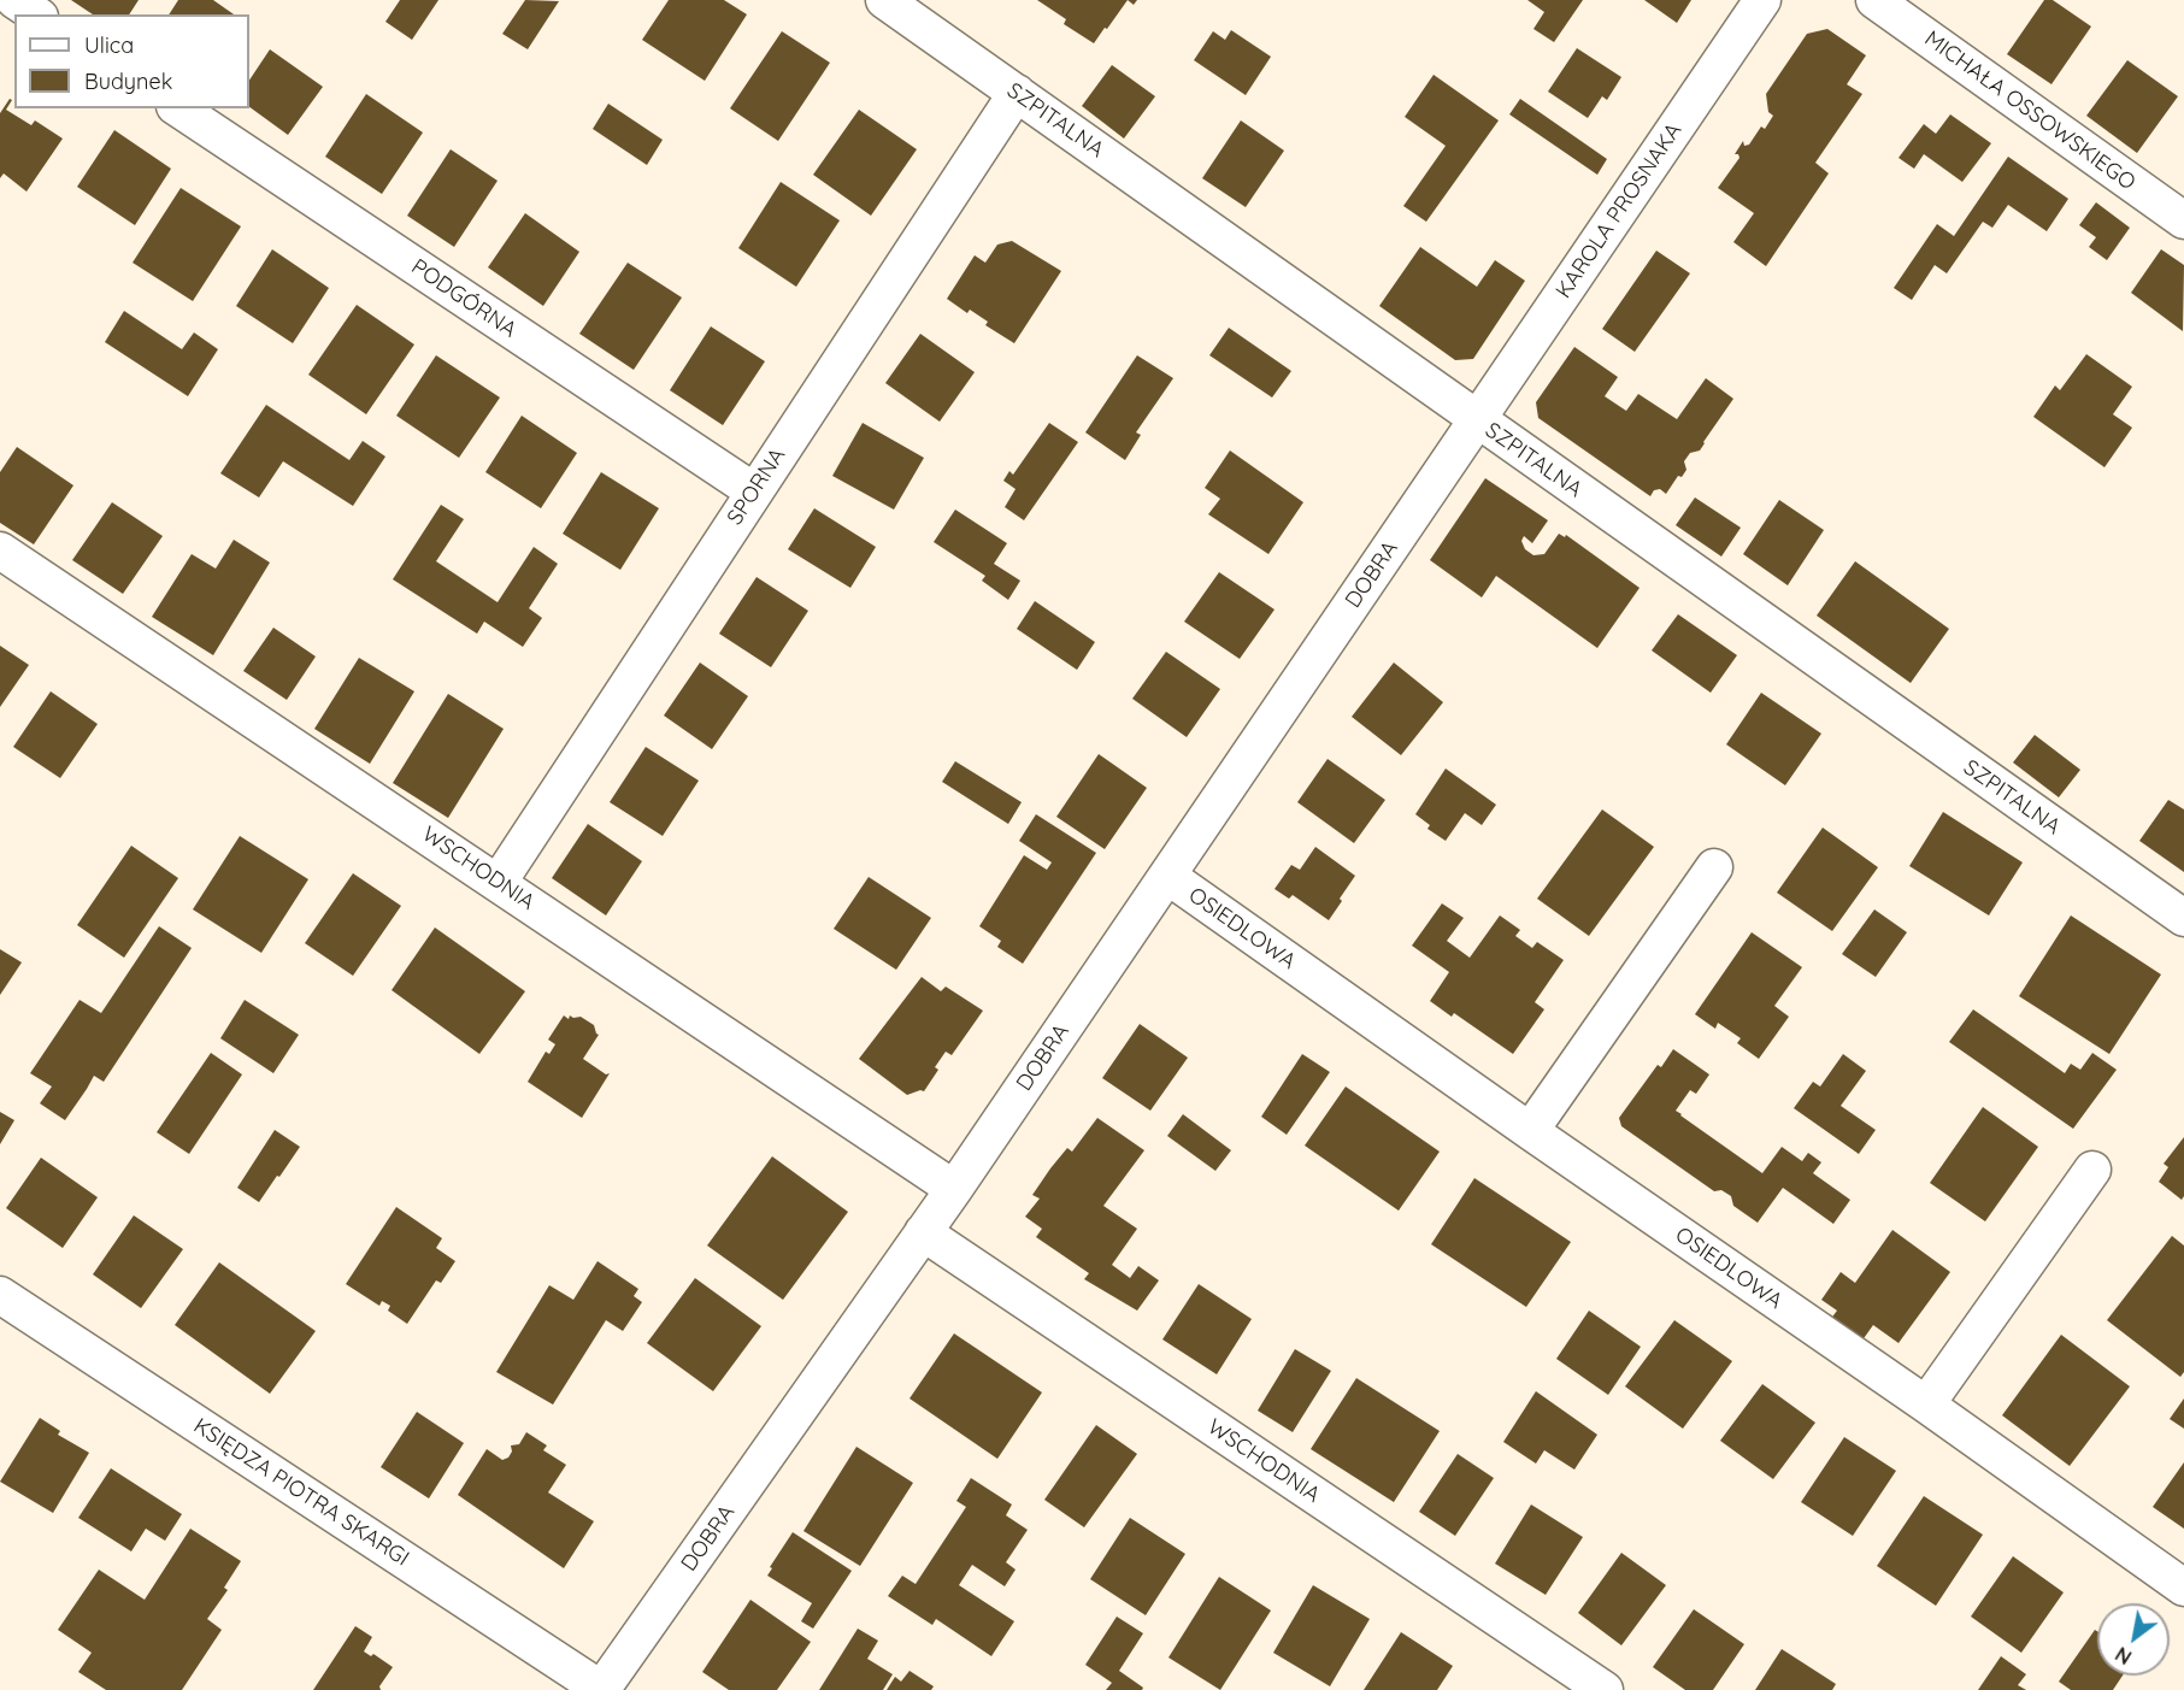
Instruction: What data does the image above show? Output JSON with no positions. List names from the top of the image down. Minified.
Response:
{"streets":{"street":["MICHAŁA OSSOWSKIEGO","SZPITALNA","KAROLA PROSNAKA","PODGÓRNA","SPORNA","DOBRA","WSCHODNIA","OSIEDLOWA","KSIĘDZA PIOTRA SKARGI"]},"crossings":[["SZPITALNA","KAROLA PROSNAKA"],["SZPITALNA","SPORNA"],["SZPITALNA","DOBRA"],["KAROLA PROSNAKA","DOBRA"],["PODGÓRNA","SPORNA"],["SPORNA","WSCHODNIA"],["DOBRA","WSCHODNIA"],["DOBRA","OSIEDLOWA"],["DOBRA","KSIĘDZA PIOTRA SKARGI"]],"legend":["Ulica","Budynek"],"north":"bottom left"}
